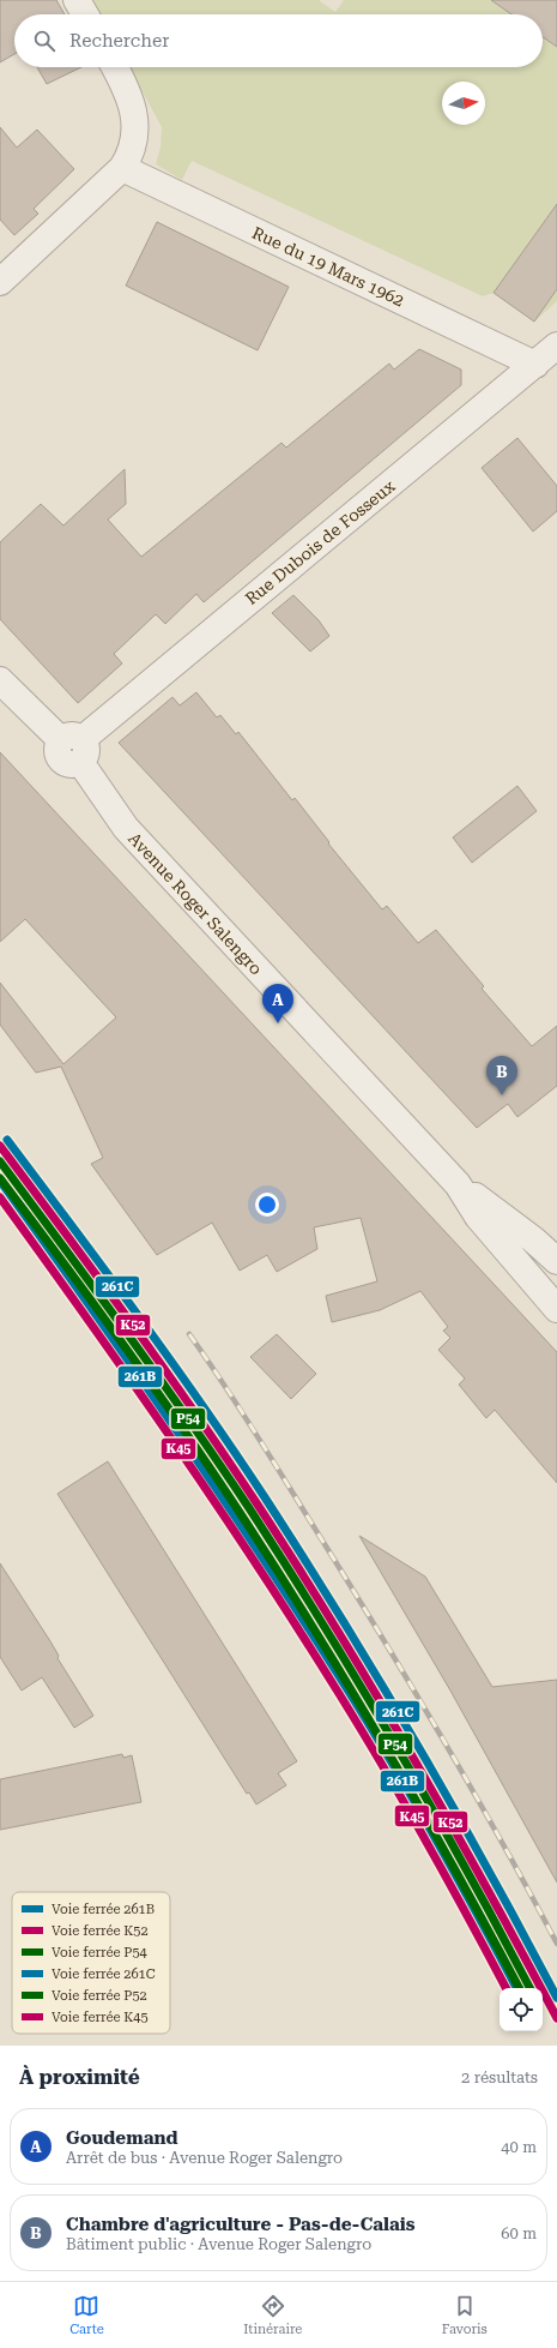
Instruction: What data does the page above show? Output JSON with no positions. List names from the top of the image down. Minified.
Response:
{"streets":{"street":["Rue du 19 Mars 1962","Rue Dubois de Fosseux","Avenue Roger Salengro"]},"crossings":[["Rue du 19 Mars 1962","Rue Dubois de Fosseux"],["Rue Dubois de Fosseux","Avenue Roger Salengro"]],"lines":["rail line 261C","rail line K52","rail line P54","rail line P52","rail line 261B","rail line K45"],"legend":["Voie ferrée 261B","Voie ferrée K52","Voie ferrée P54","Voie ferrée 261C","Voie ferrée P52","Voie ferrée K45"],"north":"right","page":{"search":"Rechercher","pins":["A","B"],"heading":["À proximité","2 résultats"],"list":[{"mark":"A","name":"Goudemand","note":"Arrêt de bus · Avenue Roger Salengro","value":"40 m"},{"mark":"B","name":"Chambre d'agriculture - Pas-de-Calais","note":"Bâtiment public · Avenue Roger Salengro","value":"60 m"}],"nav":["Carte","Itinéraire","Favoris"]}}
